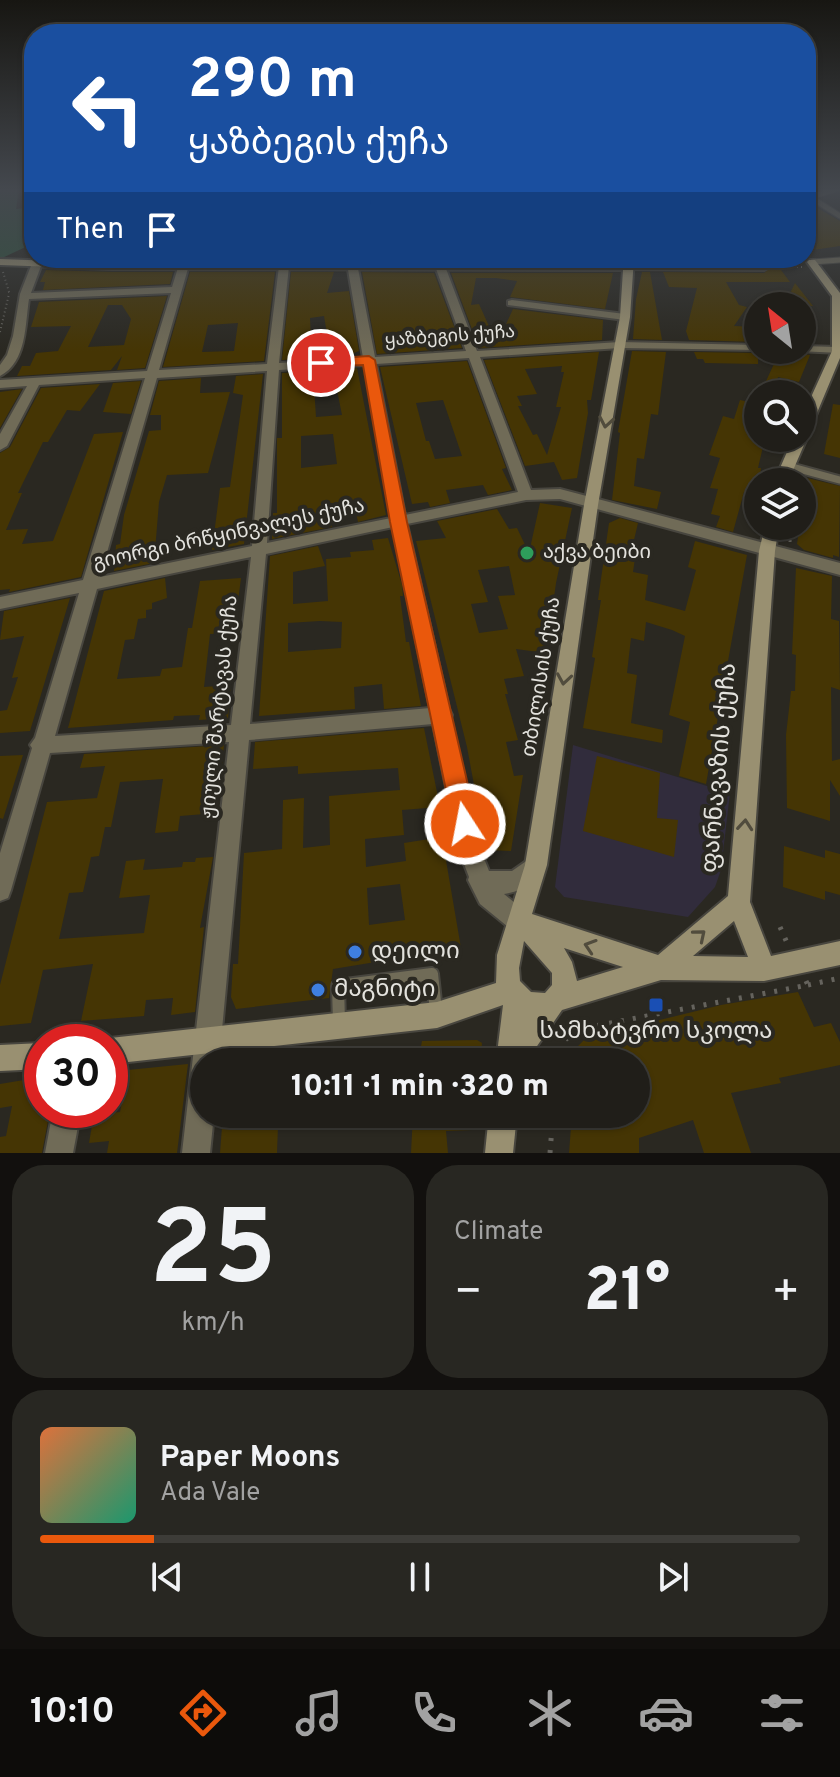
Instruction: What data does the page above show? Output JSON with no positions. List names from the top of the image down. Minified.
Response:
{"streets":{"main road":["თბილისის ქუჩა","ფარნავაზის ქუჩა"],"street":["ყაზბეგის ქუჩა","გიორგი ბრწყინვალეს ქუჩა","ჟიული შარტავას ქუჩა"]},"crossings":[["ყაზბეგის ქუჩა","თბილისის ქუჩა"],["ყაზბეგის ქუჩა","ჟიული შარტავას ქუჩა"],["გიორგი ბრწყინვალეს ქუჩა","თბილისის ქუჩა"],["გიორგი ბრწყინვალეს ქუჩა","ჟიული შარტავას ქუჩა"],["გიორგი ბრწყინვალეს ქუჩა","ფარნავაზის ქუჩა"]],"one_way":["თბილისის ქუჩა","ფარნავაზის ქუჩა"],"places":{"other":["აქვა ბეიბი","დეილი","მაგნიტი"],"transit":["სამხატვრო სკოლა"]},"north":"top left","page":{"turn":["290 m","ყაზბეგის ქუჩა"],"then":"Then","limit":"30","trip":"10:11 · 1 min · 320 m","tile":[["25","km/h"],"Climate"],"heat":["−","21°","+"],"song":["Paper Moons","Ada Vale"],"tabs":"10:10"}}
